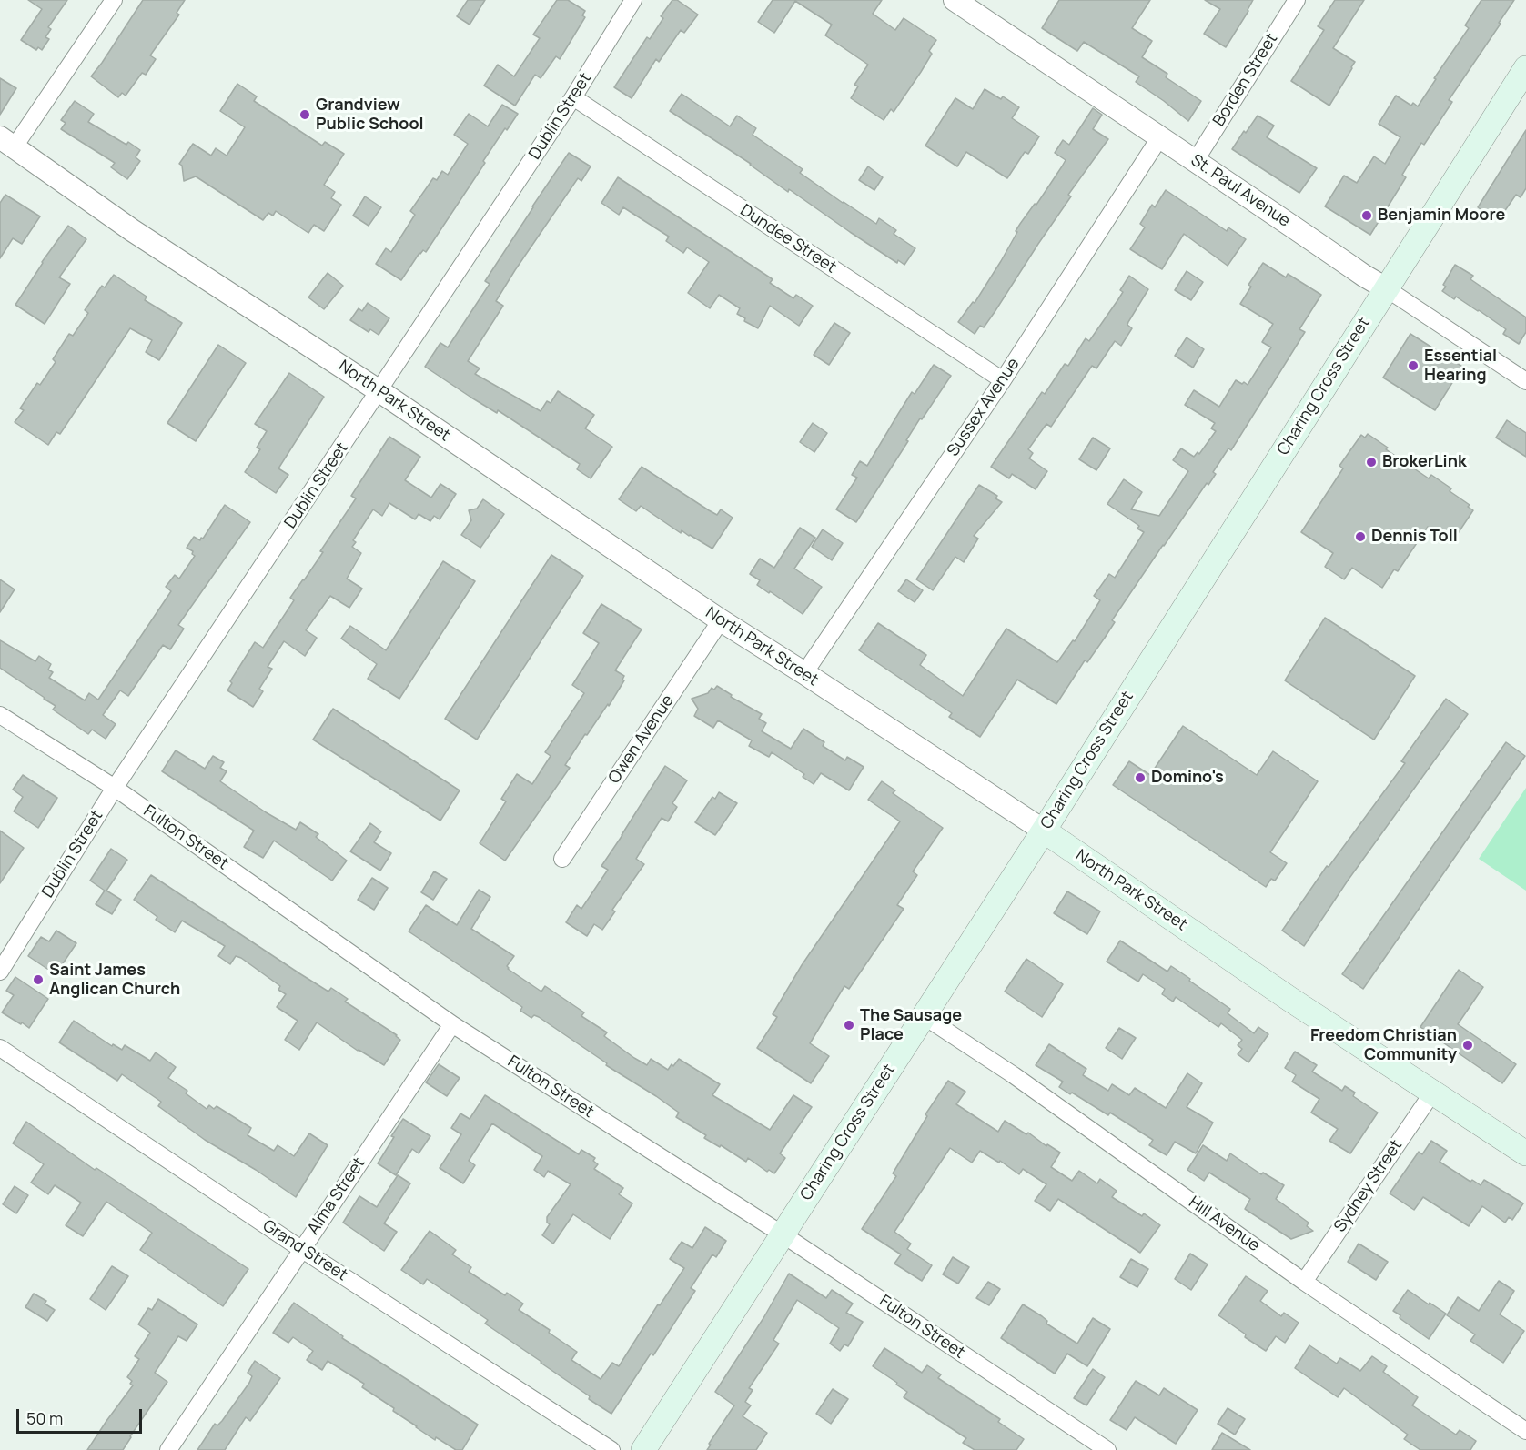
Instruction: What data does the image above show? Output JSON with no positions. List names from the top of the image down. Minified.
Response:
{"streets":{"main road":["Charing Cross Street","North Park Street"],"street":["Borden Street","Dublin Street","St. Paul Avenue","Dundee Street","Sussex Avenue","Owen Avenue","Fulton Street","Sydney Street","Alma Street","Hill Avenue","Grand Street"]},"crossings":[["Borden Street","St. Paul Avenue"],["Dublin Street","Dundee Street"],["Dublin Street","North Park Street"],["Dublin Street","Fulton Street"],["St. Paul Avenue","Charing Cross Street"],["St. Paul Avenue","Sussex Avenue"],["Dundee Street","Sussex Avenue"],["Charing Cross Street","North Park Street"],["Charing Cross Street","Fulton Street"],["Charing Cross Street","Hill Avenue"],["North Park Street","Sussex Avenue"],["North Park Street","Owen Avenue"],["North Park Street","Sydney Street"],["Fulton Street","Alma Street"],["Sydney Street","Hill Avenue"],["Alma Street","Grand Street"]],"places":["Grandview Public School","Benjamin Moore","Essential Hearing","BrokerLink","Dennis Toll","Domino's","Saint James Anglican Church","The Sausage Place","Freedom Christian Community"],"scale_bar":"50 m"}
